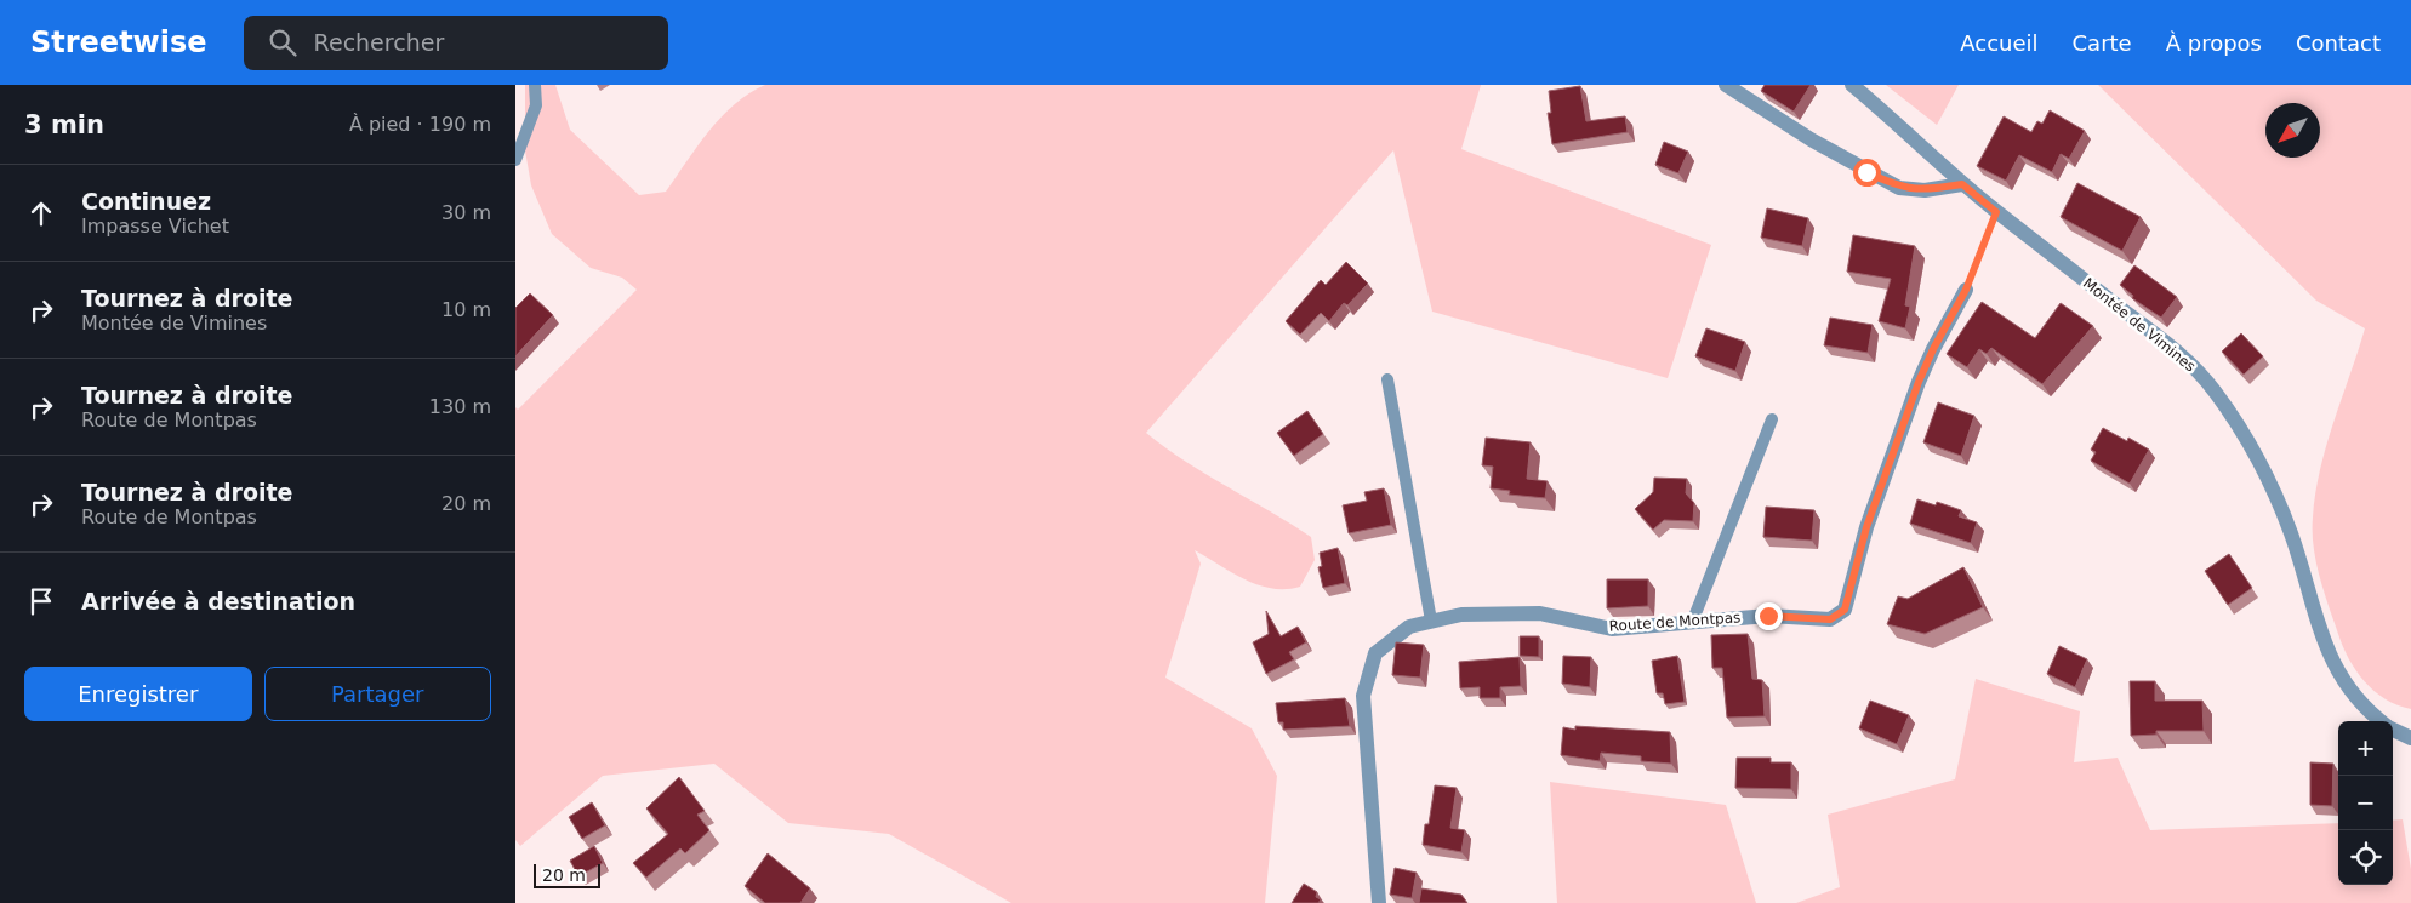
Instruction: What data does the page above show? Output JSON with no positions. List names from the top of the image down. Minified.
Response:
{"streets":{"street":["Montée de Vimines","Route de Montpas"]},"scale_bar":"20 m","north":"bottom left","page":{"header":"Streetwise","search":"Rechercher","nav":["Accueil","Carte","À propos","Contact"],"heading":["3 min","À pied · 190 m"],"list":[["Continuez","Impasse Vichet","30 m"],["Tournez à droite","Montée de Vimines","10 m"],["Tournez à droite","Route de Montpas","130 m"],["Tournez à droite","Route de Montpas","20 m"],"Arrivée à destination"],"buttons":["Enregistrer","Partager"],"map_buttons":["+","−"],"scale":"20 m"}}
